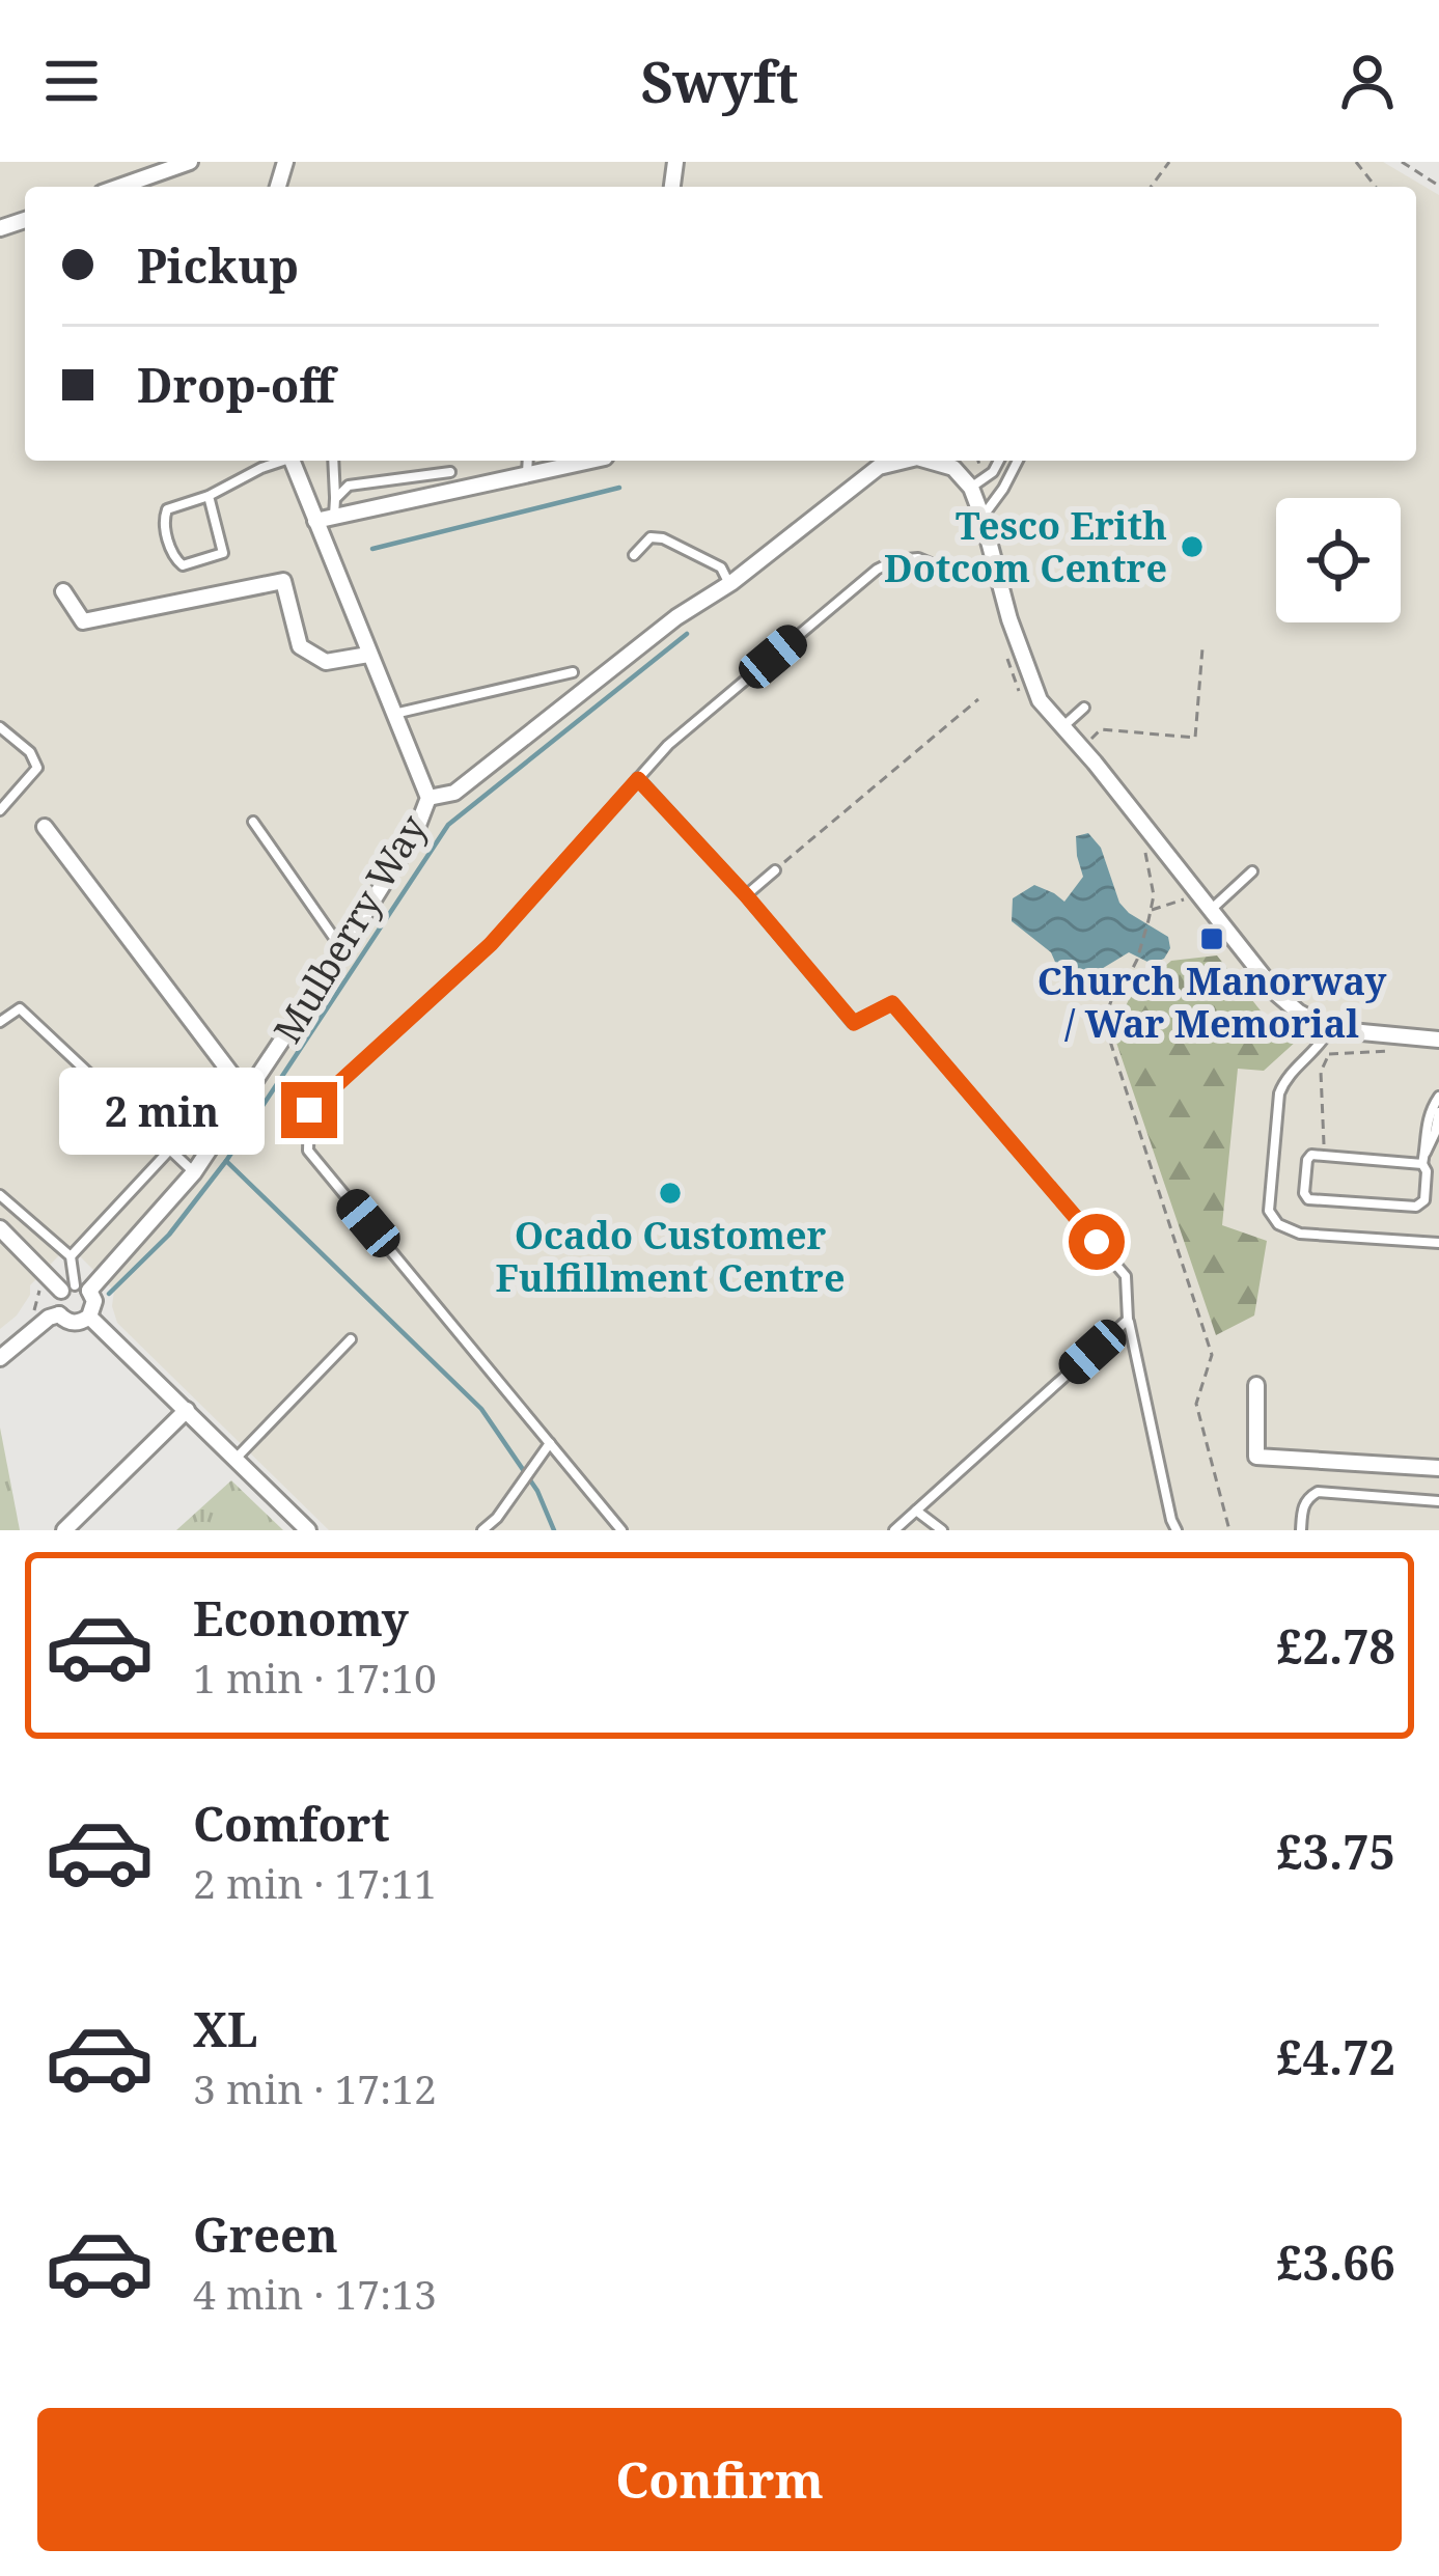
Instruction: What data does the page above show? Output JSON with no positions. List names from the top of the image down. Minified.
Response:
{"streets":{"street":["Mulberry Way"]},"places":{"other":["Tesco Erith Dotcom Centre","Ocado Customer Fulfillment Centre"],"transit":["Church Manorway / War Memorial"]},"page":{"header":"Swyft","banner":["Pickup","Drop-off"],"bubble":"2 min","list":[{"name":"Economy","note":"1 min · 17:10","value":"£2.78"},{"name":"Comfort","note":"2 min · 17:11","value":"£3.75"},{"name":"XL","note":"3 min · 17:12","value":"£4.72"},{"name":"Green","note":"4 min · 17:13","value":"£3.66"}],"buttons":"Confirm"}}
